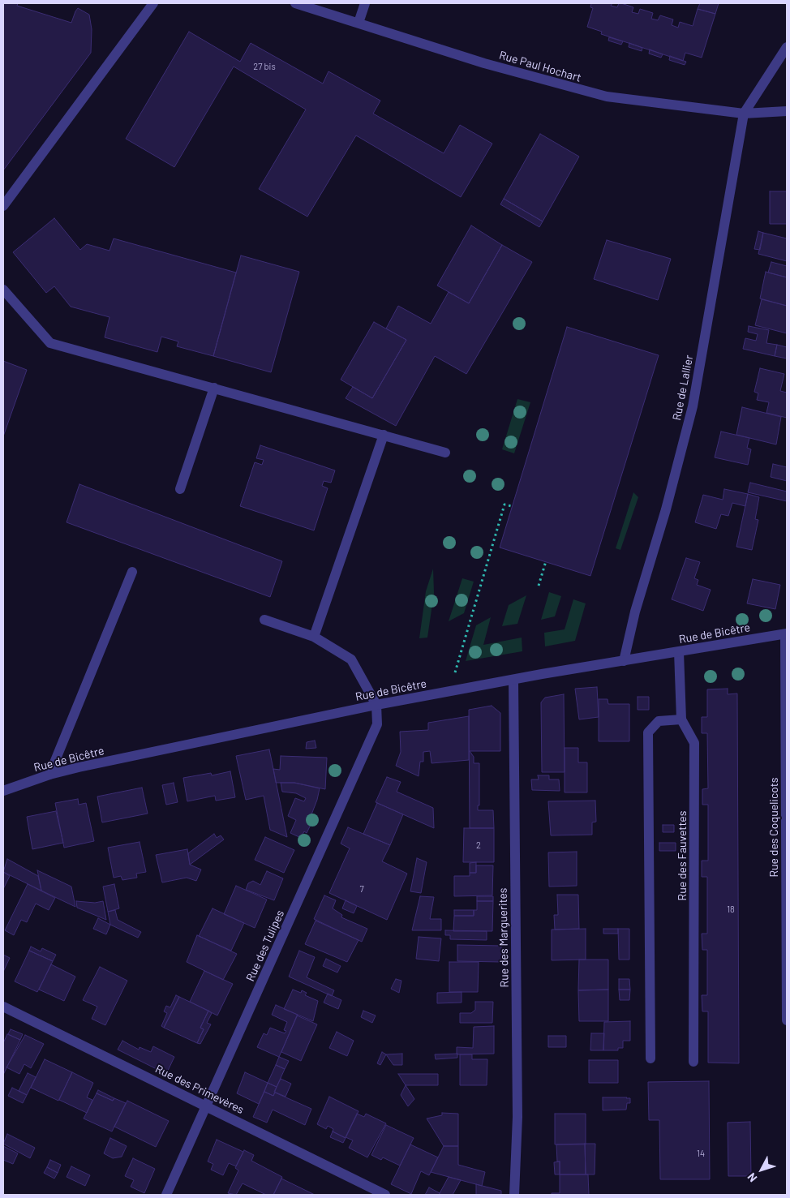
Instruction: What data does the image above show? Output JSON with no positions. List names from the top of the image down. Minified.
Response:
{"streets":{"street":["Rue Paul Hochart","Rue de Lallier","Rue de Bicêtre","Rue des Coquelicots","Rue des Fauvettes","Rue des Marguerites","Rue des Tulipes","Rue des Primevères"]},"crossings":[["Rue Paul Hochart","Rue de Lallier"],["Rue de Lallier","Rue de Bicêtre"],["Rue de Bicêtre","Rue des Coquelicots"],["Rue de Bicêtre","Rue des Fauvettes"],["Rue de Bicêtre","Rue des Marguerites"],["Rue de Bicêtre","Rue des Tulipes"],["Rue des Tulipes","Rue des Primevères"]],"house_numbers":["27 bis","2","7","18","14"],"north":"bottom left"}
